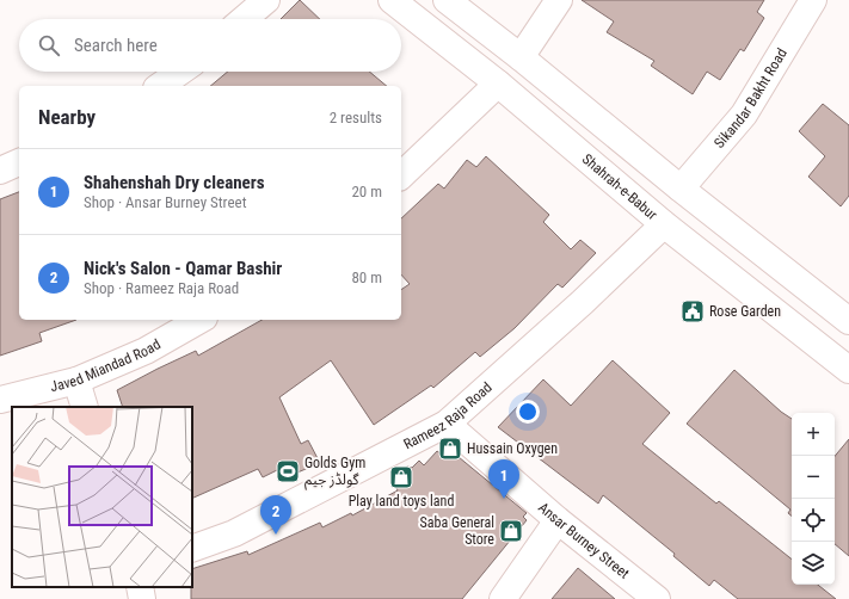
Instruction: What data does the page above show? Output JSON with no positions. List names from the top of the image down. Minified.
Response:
{"streets":{"street":["Sikandar Bakht Road","Shahrah-e-Babur","Javed Miandad Road","Rameez Raja Road","Ansar Burney Street"]},"crossings":[["Shahrah-e-Babur","Rameez Raja Road"],["Rameez Raja Road","Ansar Burney Street"]],"places":{"public building":["Rose Garden"],"shop":["Hussain Oxygen","Play land toys land","Saba General Store"],"sports":["Golds Gym گولڈز جیم"]},"page":{"search":"Search here","heading":["Nearby","2 results"],"list":[{"mark":"1","name":"Shahenshah Dry cleaners","note":"Shop · Ansar Burney Street","value":"20 m"},{"mark":"2","name":"Nick's Salon - Qamar Bashir","note":"Shop · Rameez Raja Road","value":"80 m"}],"map_buttons":["+","−"],"pins":["1","2"]}}
